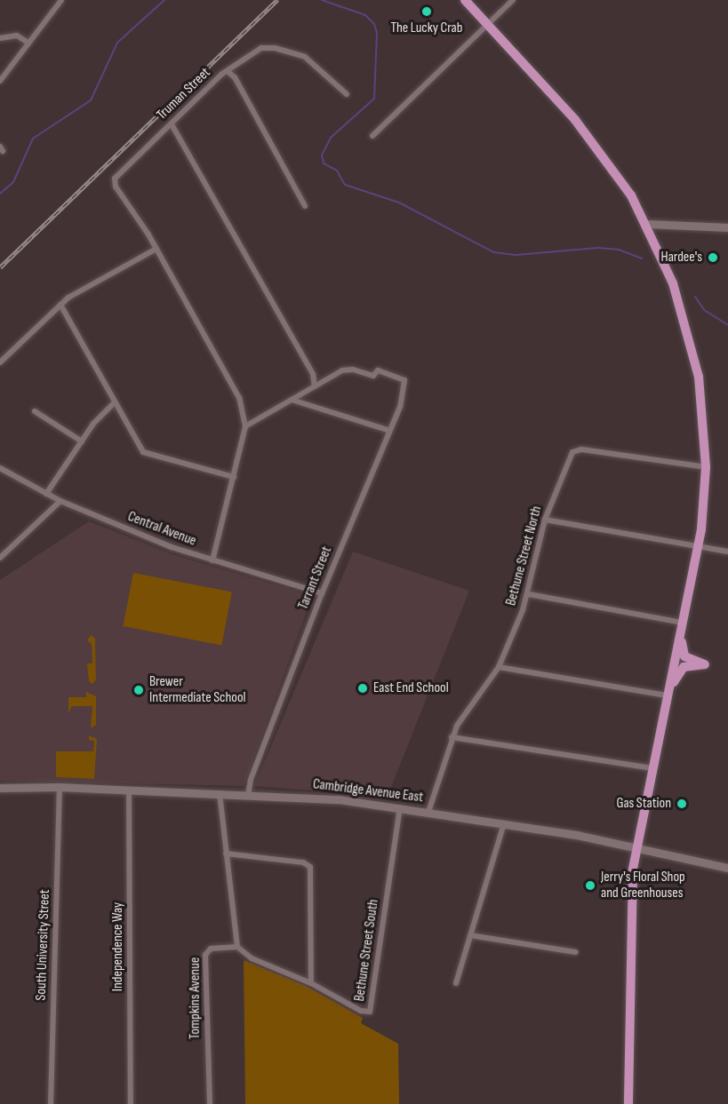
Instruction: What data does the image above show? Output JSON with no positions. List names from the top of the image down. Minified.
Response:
{"streets":{"main road":["Cambridge Avenue East"],"street":["Truman Street","Central Avenue","Bethune Street North","Tarrant Street","South University Street","Independence Way","Bethune Street South","Tompkins Avenue"]},"crossings":[["Central Avenue","Tarrant Street"],["Bethune Street North","Cambridge Avenue East"],["Tarrant Street","Cambridge Avenue East"],["Cambridge Avenue East","South University Street"],["Cambridge Avenue East","Independence Way"],["Cambridge Avenue East","Bethune Street South"],["Bethune Street South","Tompkins Avenue"]],"places":["The Lucky Crab","Hardee's","East End School","Brewer Intermediate School","Gas Station","Jerry's Floral Shop and Greenhouses"]}
